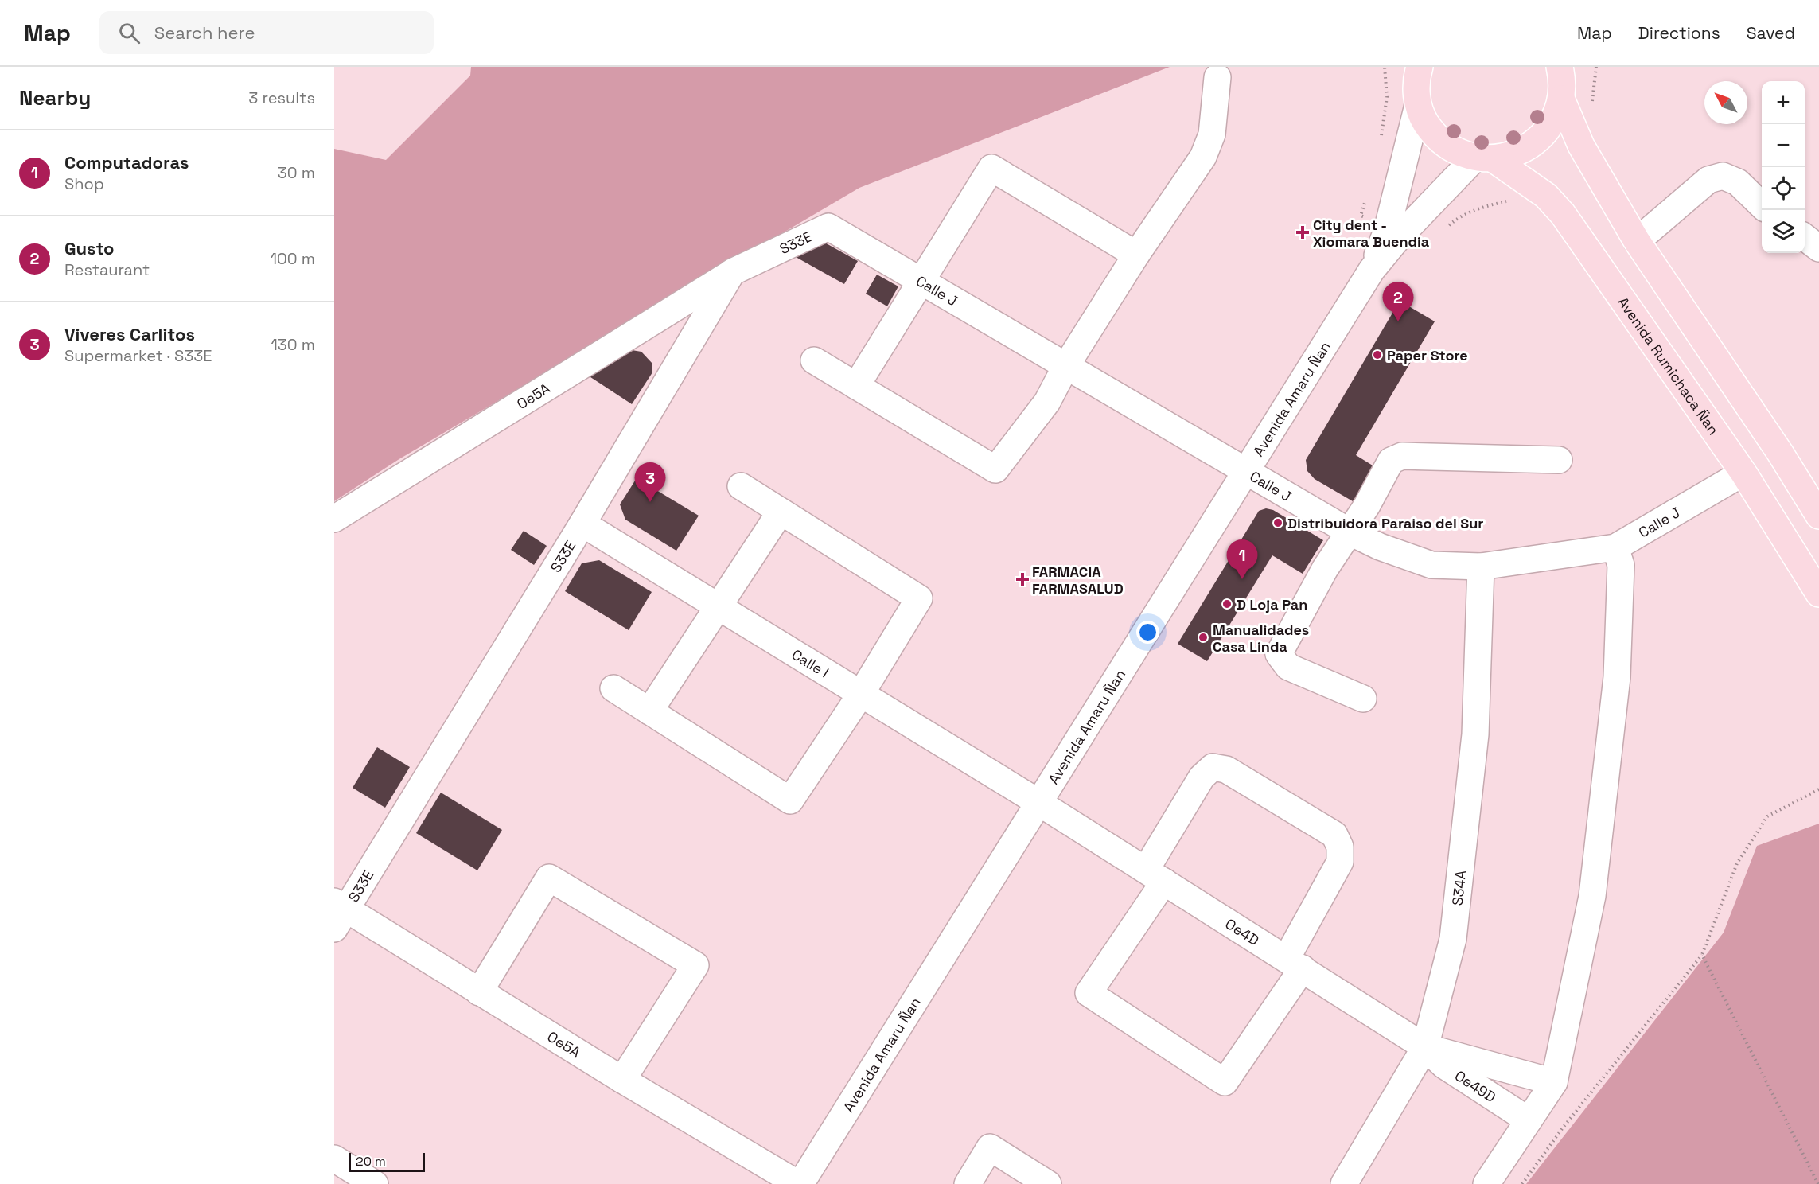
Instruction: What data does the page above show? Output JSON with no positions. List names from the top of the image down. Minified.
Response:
{"streets":{"main road":["Avenida Rumichaca Ñan"],"street":["S33E","Calle J","Oe5A","Avenida Amaru Ñan","Calle I","S34A","Oe4D","Oe49D"]},"crossings":[["S33E","Calle J"],["S33E","Oe5A"],["S33E","Calle I"],["Calle J","Avenida Rumichaca Ñan"],["Calle J","Avenida Amaru Ñan"],["Calle J","S34A"],["Avenida Rumichaca Ñan","Avenida Amaru Ñan"],["Oe5A","Avenida Amaru Ñan"],["Avenida Amaru Ñan","Calle I"],["Avenida Amaru Ñan","Oe4D"],["Calle I","Oe4D"],["S34A","Oe4D"],["S34A","Oe49D"],["Oe4D","Oe49D"]],"places":{"health":["City dent - Xiomara Buendia","FARMACIA FARMASALUD"],"other":["Paper Store","Distribuidora Paraiso del Sur","D Loja Pan","Manualidades Casa Linda"]},"scale_bar":"20 m","north":"top left","page":{"header":"Map","search":"Search here","nav":["Map","Directions","Saved"],"heading":["Nearby","3 results"],"map_buttons":["+","−"],"list":[{"mark":"1","name":"Computadoras","note":"Shop","value":"30 m"},{"mark":"2","name":"Gusto","note":"Restaurant","value":"100 m"},{"mark":"3","name":"Viveres Carlitos","note":"Supermarket · S33E","value":"130 m"}],"pins":["2","3","1"],"scale":"20 m"}}
